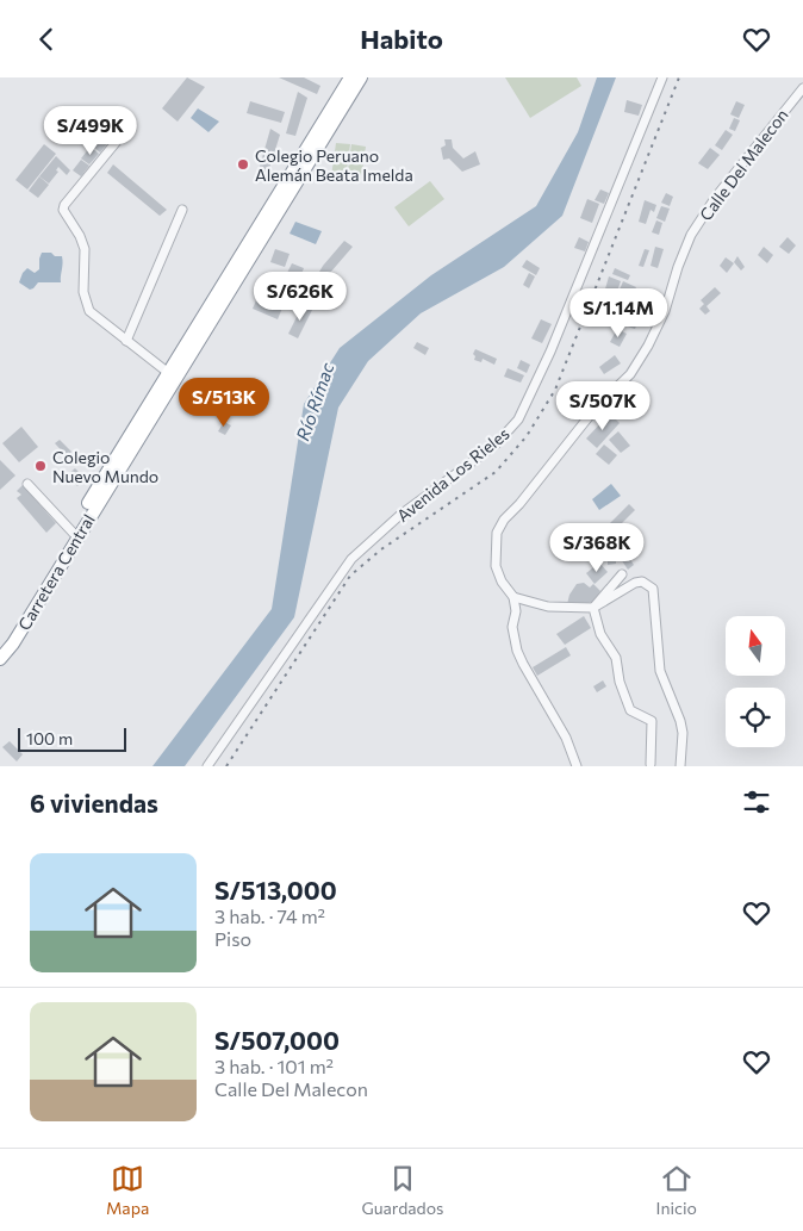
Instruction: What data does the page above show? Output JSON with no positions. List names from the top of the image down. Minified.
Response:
{"streets":{"highway":["Carretera Central"],"street":["Calle Del Malecon","Avenida Los Rieles"]},"water":["Río Rímac"],"places":["Colegio Peruano Alemán Beata Imelda","Colegio Nuevo Mundo"],"scale_bar":"100 m","north":"top","page":{"header":"Habito","price":["S/499K","S/626K","S/1.14M","S/513K","S/507K","S/368K"],"scale":"100 m","heading":"6 viviendas","list":[{"name":"S/513,000","note":"3 hab. · 74 m² · Piso"},{"name":"S/507,000","note":"3 hab. · 101 m² · Calle Del Malecon"}],"tabs":["Mapa","Guardados","Inicio"]}}
